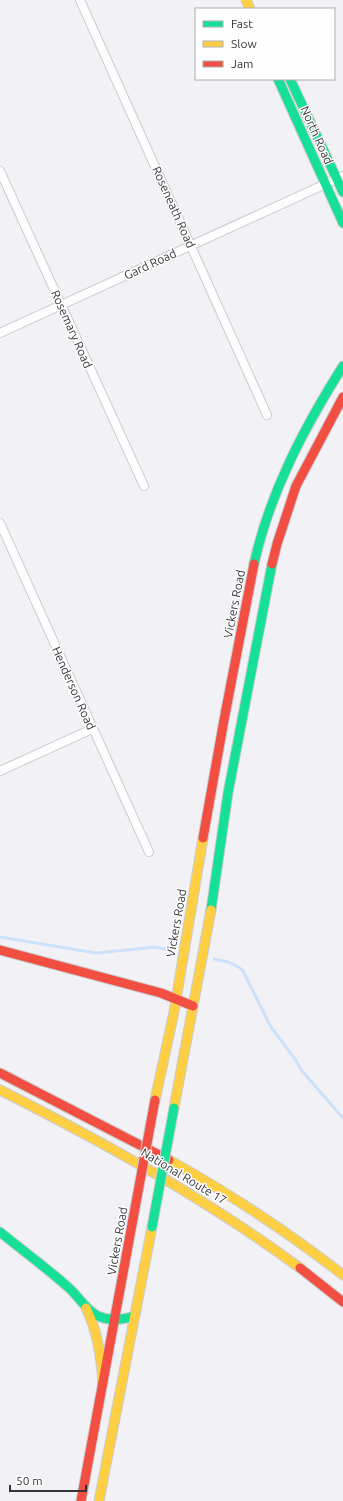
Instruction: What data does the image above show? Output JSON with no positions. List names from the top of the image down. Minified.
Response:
{"streets":{"main road":["North Road","Vickers Road","National Route 17"],"street":["Roseneath Road","Gard Road","Rosemary Road","Henderson Road"]},"crossings":[["North Road","Gard Road"],["Roseneath Road","Gard Road"],["Gard Road","Rosemary Road"]],"legend":["Fast","Slow","Jam"],"scale_bar":"50 m"}
